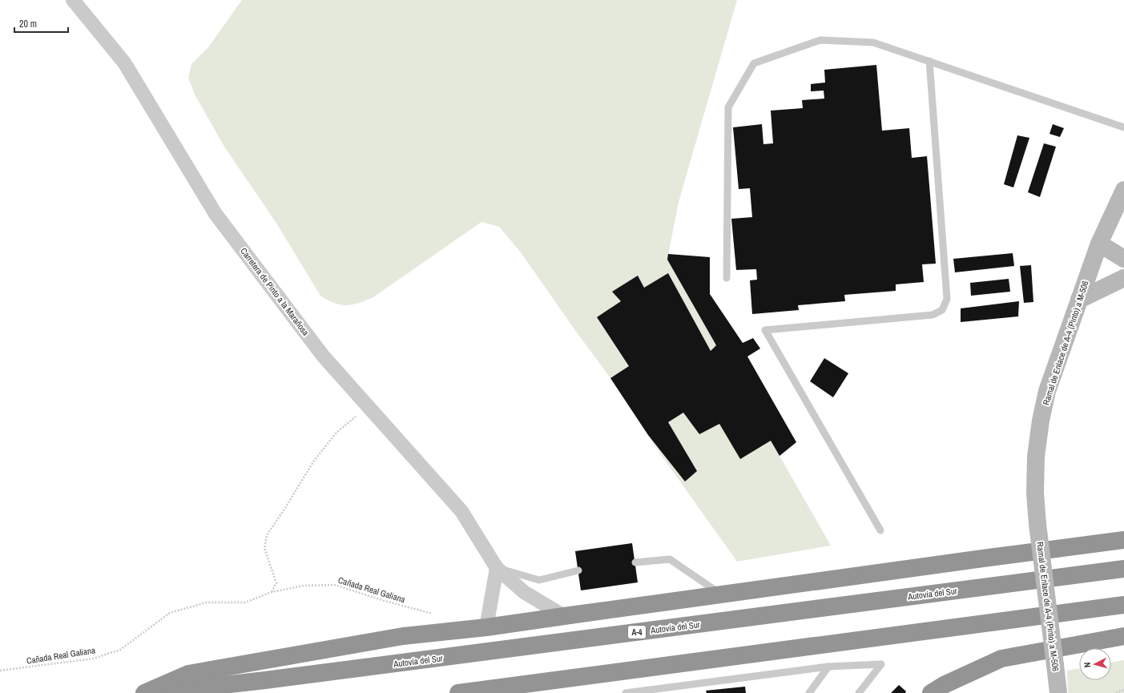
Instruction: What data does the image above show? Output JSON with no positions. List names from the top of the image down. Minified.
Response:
{"streets":{"highway":["Autovía del Sur","A-4"],"main road":["Ramal de Enlace de A-4 (Pinto) a M-506"],"street":["Carretera de Pinto a la Marañosa"],"path":["Cañada Real Galiana"]},"scale_bar":"20 m","north":"left"}
